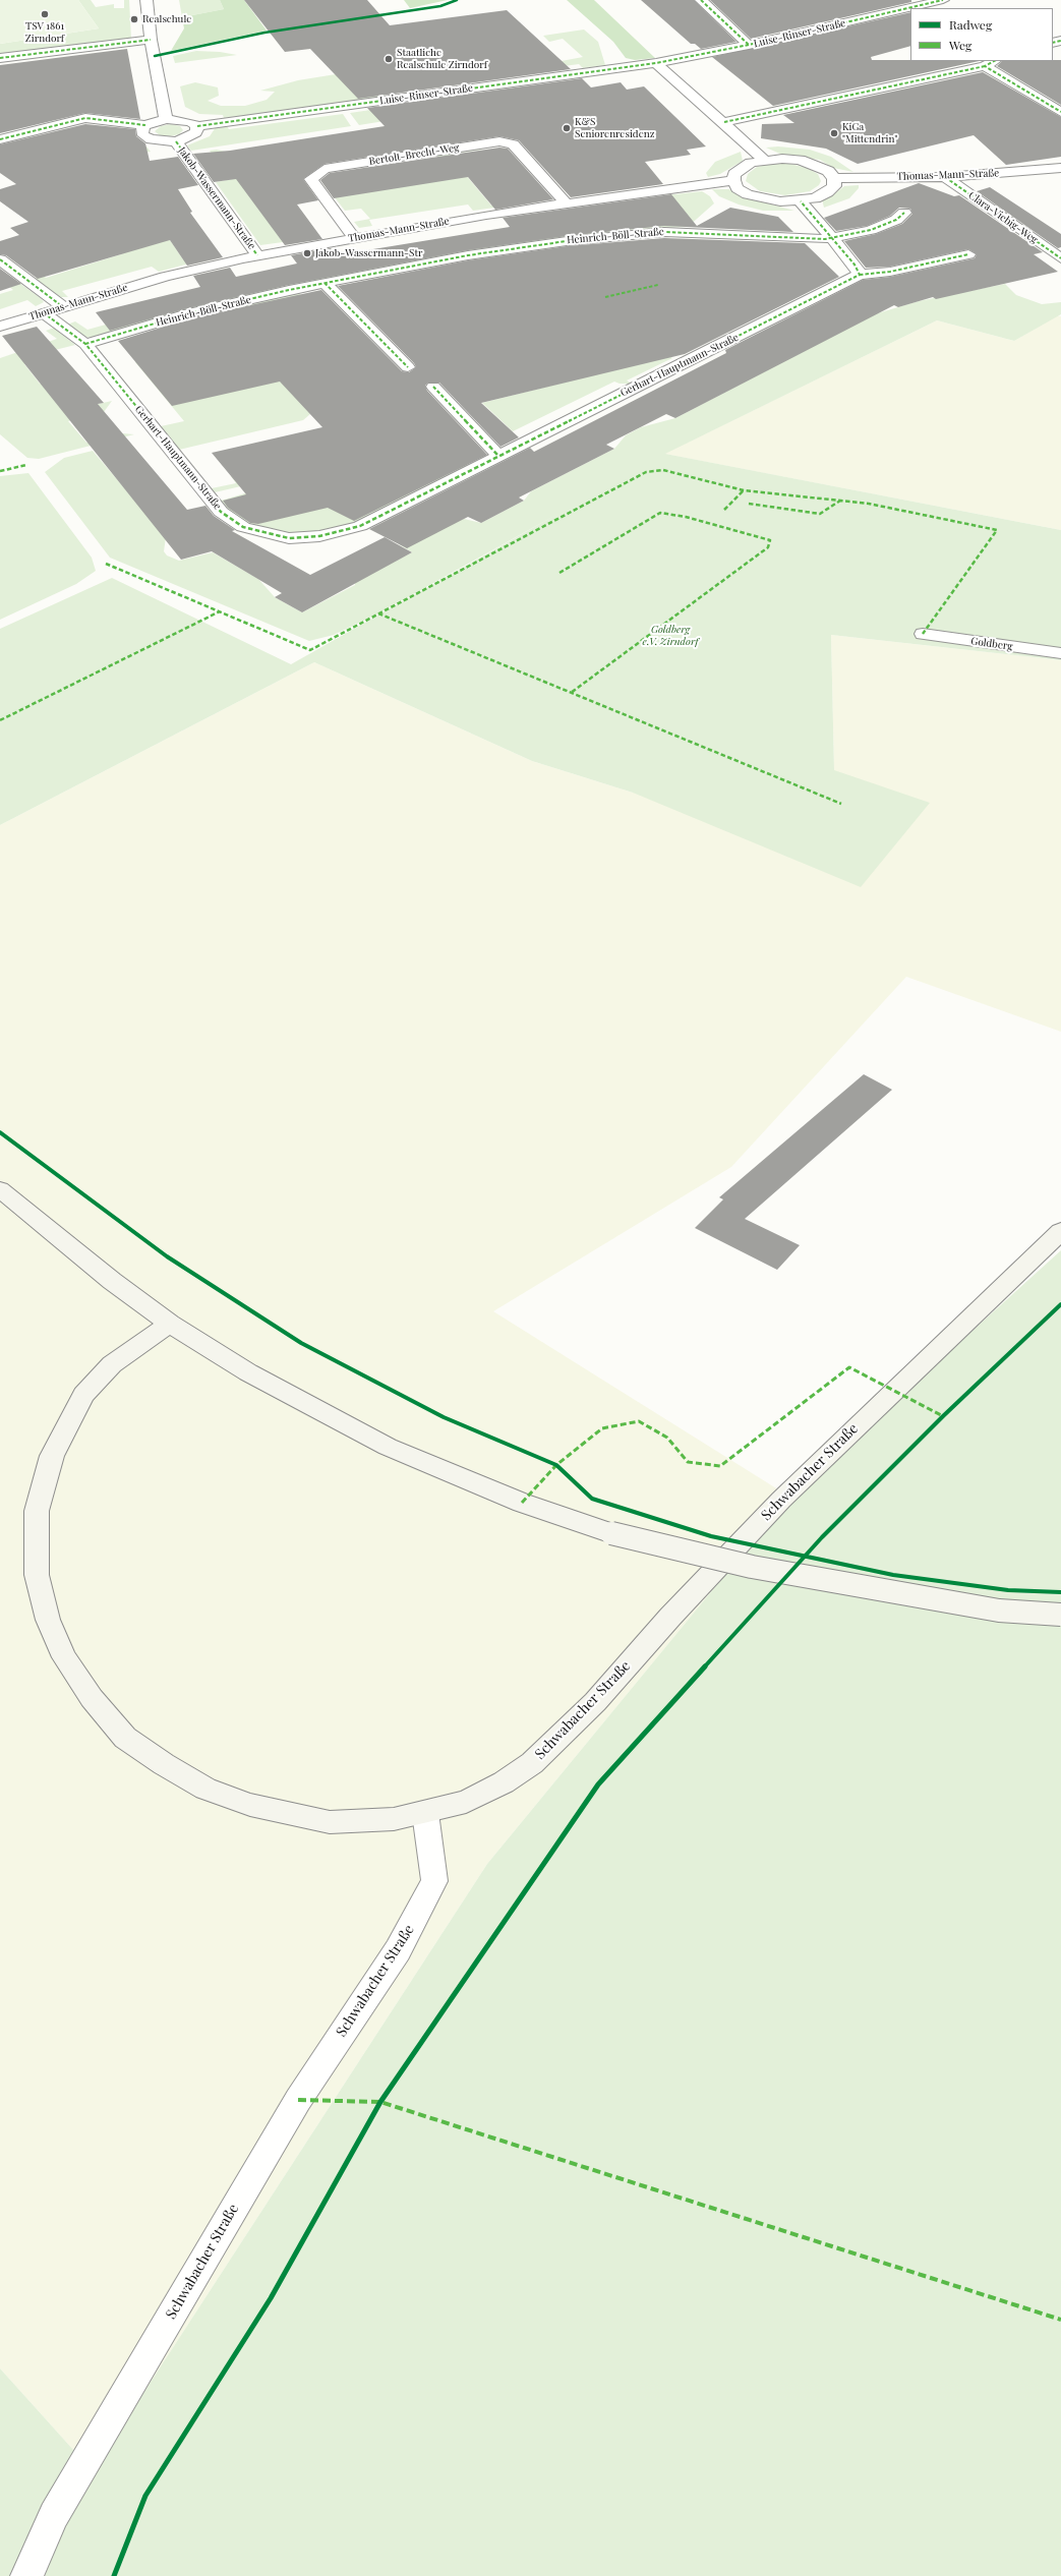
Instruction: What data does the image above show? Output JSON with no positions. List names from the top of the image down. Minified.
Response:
{"streets":{"street":["Luise-Rinser-Straße","Bertolt-Brecht-Weg","Thomas-Mann-Straße","Jakob-Wassermann-Straße","Clara-Viebig-Weg","Heinrich-Böll-Straße","Gerhart-Hauptmann-Straße","Goldberg","Schwabacher Straße"]},"crossings":[["Bertolt-Brecht-Weg","Thomas-Mann-Straße"],["Thomas-Mann-Straße","Jakob-Wassermann-Straße"],["Thomas-Mann-Straße","Clara-Viebig-Weg"],["Thomas-Mann-Straße","Gerhart-Hauptmann-Straße"],["Heinrich-Böll-Straße","Gerhart-Hauptmann-Straße"]],"parks":["Goldberg e.V. Zirndorf"],"places":["TSV 1861 Zirndorf","Realschule","Staatliche Realschule Zirndorf","K&S Seniorenresidenz","KiGa \"Mittendrin\"","Jakob-Wassermann-Str"],"legend":["Radweg","Weg"]}
